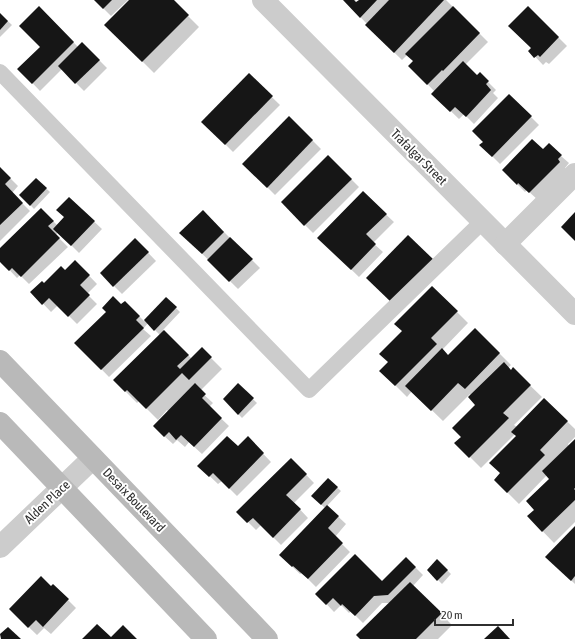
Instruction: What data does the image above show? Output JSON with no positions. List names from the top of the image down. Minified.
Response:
{"streets":{"street":["Trafalgar Street","Desaix Boulevard","Alden Place"]},"crossings":[["Desaix Boulevard","Alden Place"]],"scale_bar":"20 m"}
